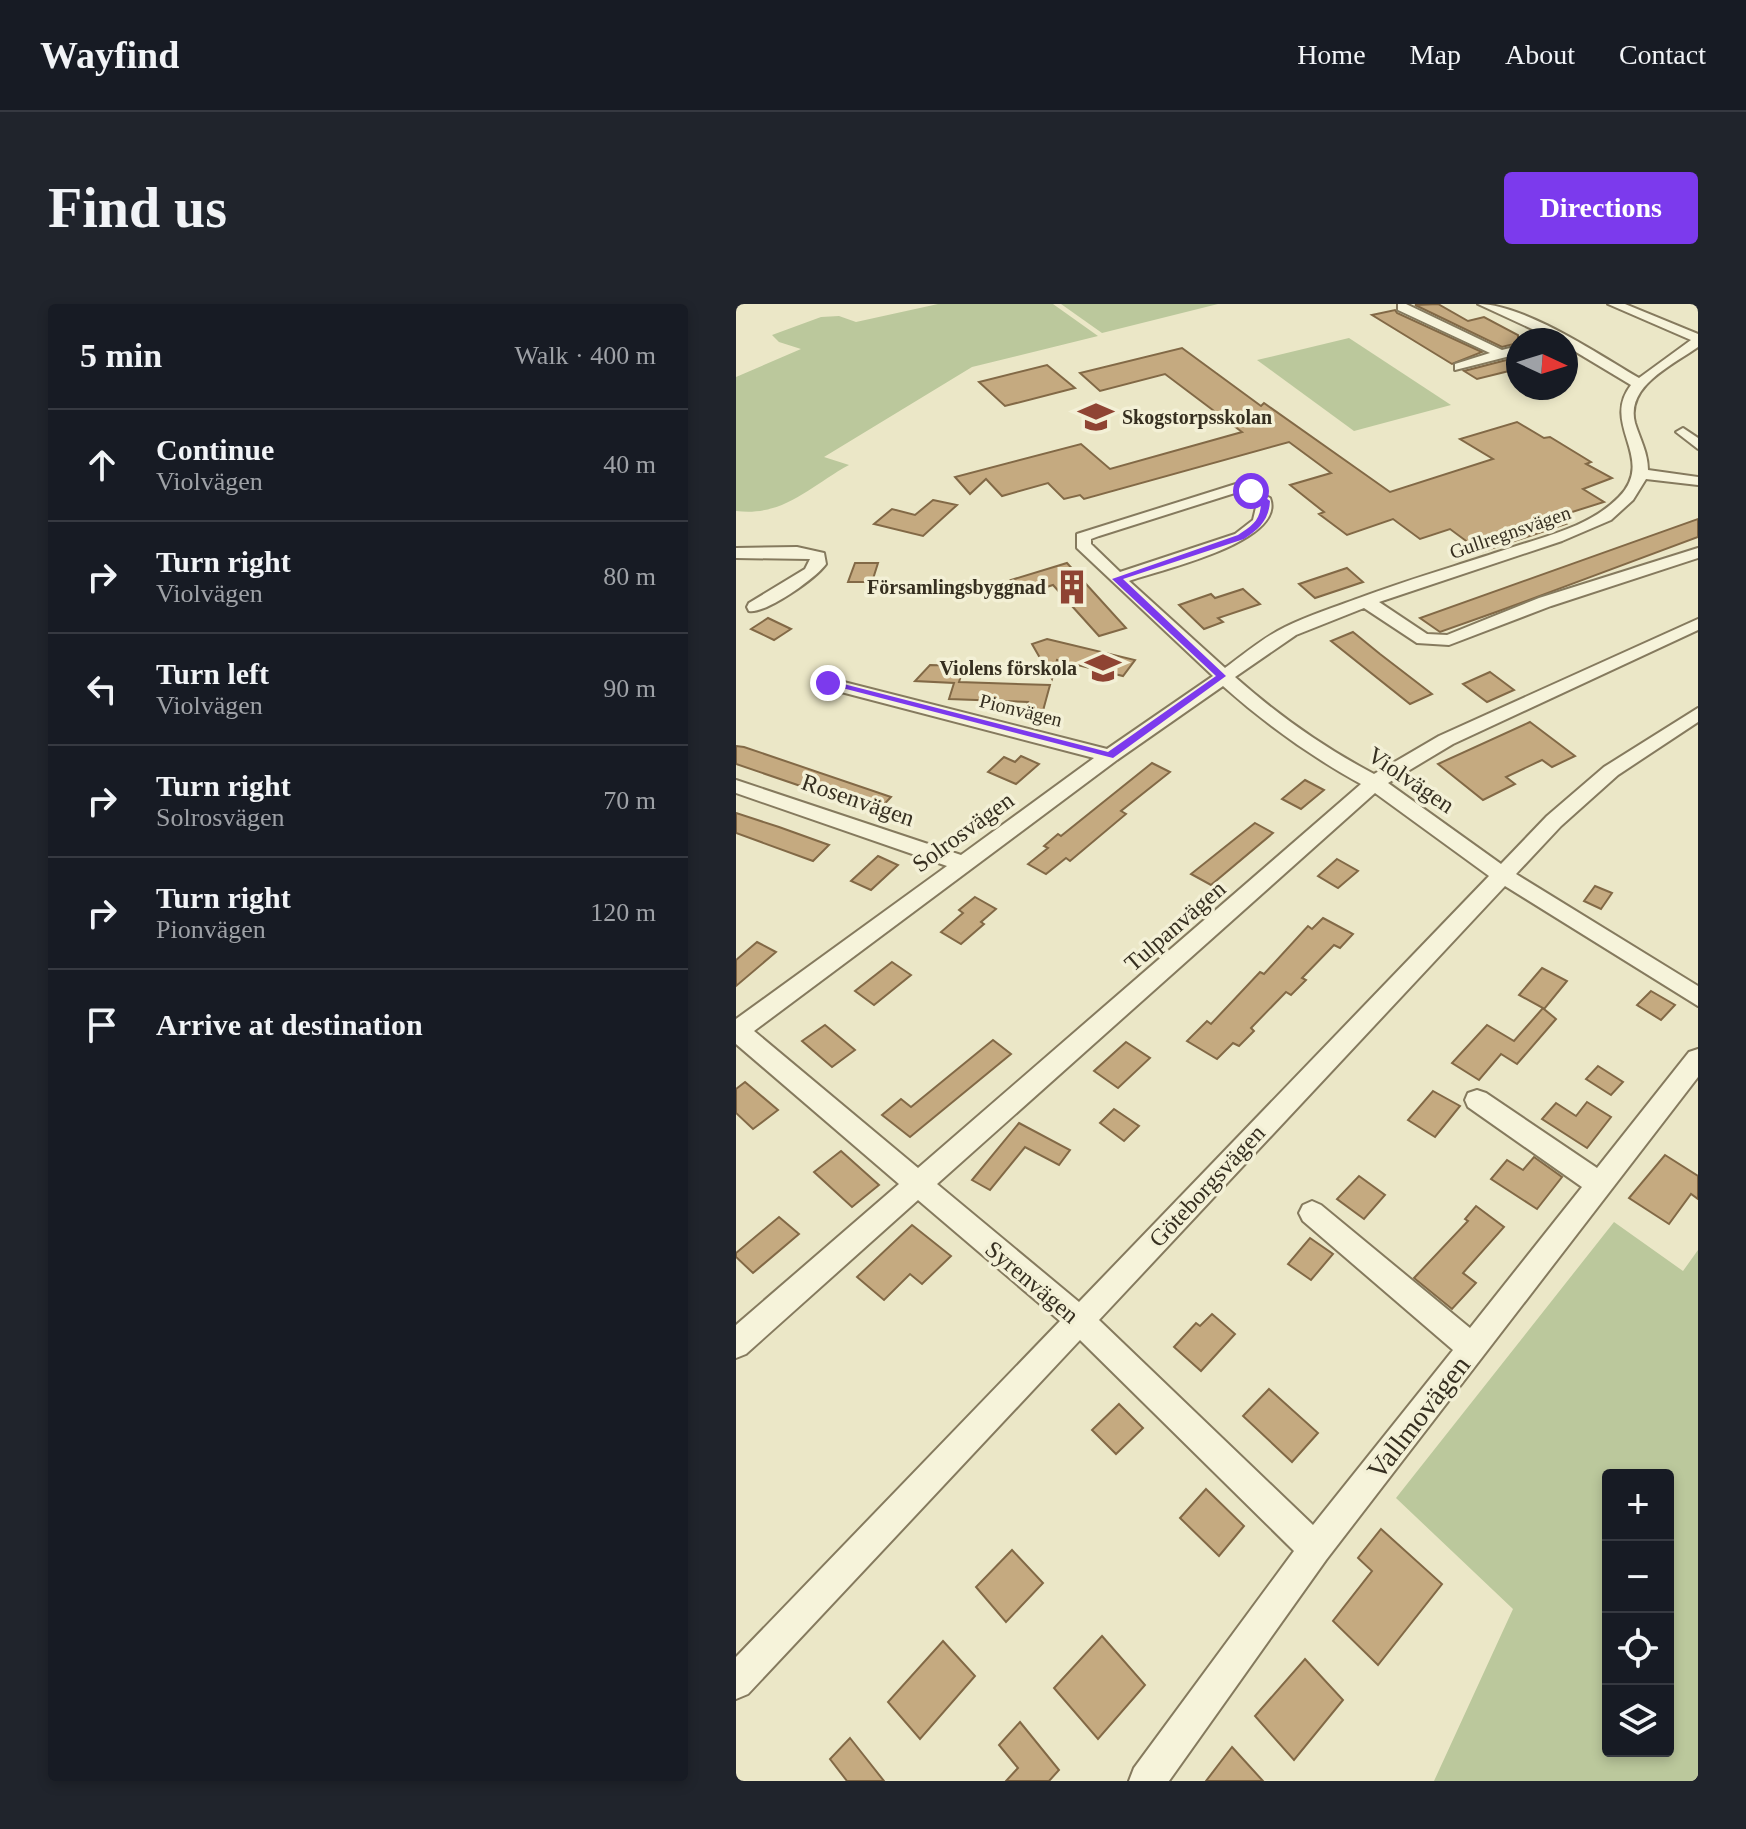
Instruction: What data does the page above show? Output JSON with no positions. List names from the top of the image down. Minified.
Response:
{"streets":{"street":["Gullregnsvägen","Pionvägen","Violvägen","Rosenvägen","Solrosvägen","Tulpanvägen","Göteborgsvägen","Syrenvägen","Vallmovägen"]},"crossings":[["Gullregnsvägen","Violvägen"],["Gullregnsvägen","Solrosvägen"],["Pionvägen","Solrosvägen"],["Violvägen","Solrosvägen"],["Violvägen","Tulpanvägen"],["Violvägen","Göteborgsvägen"],["Rosenvägen","Solrosvägen"],["Solrosvägen","Syrenvägen"],["Tulpanvägen","Syrenvägen"],["Göteborgsvägen","Syrenvägen"],["Syrenvägen","Vallmovägen"]],"places":{"school or university":["Skogstorpsskolan","Violens förskola"],"building":["Församlingsbyggnad"]},"north":"right","page":{"header":"Wayfind","nav":["Home","Map","About","Contact"],"buttons":"Directions","title":"Find us","heading":["5 min","Walk · 400 m"],"list":[["Continue","Violvägen","40 m"],["Turn right","Violvägen","80 m"],["Turn left","Violvägen","90 m"],["Turn right","Solrosvägen","70 m"],["Turn right","Pionvägen","120 m"],"Arrive at destination"],"map_buttons":["+","−"]}}
